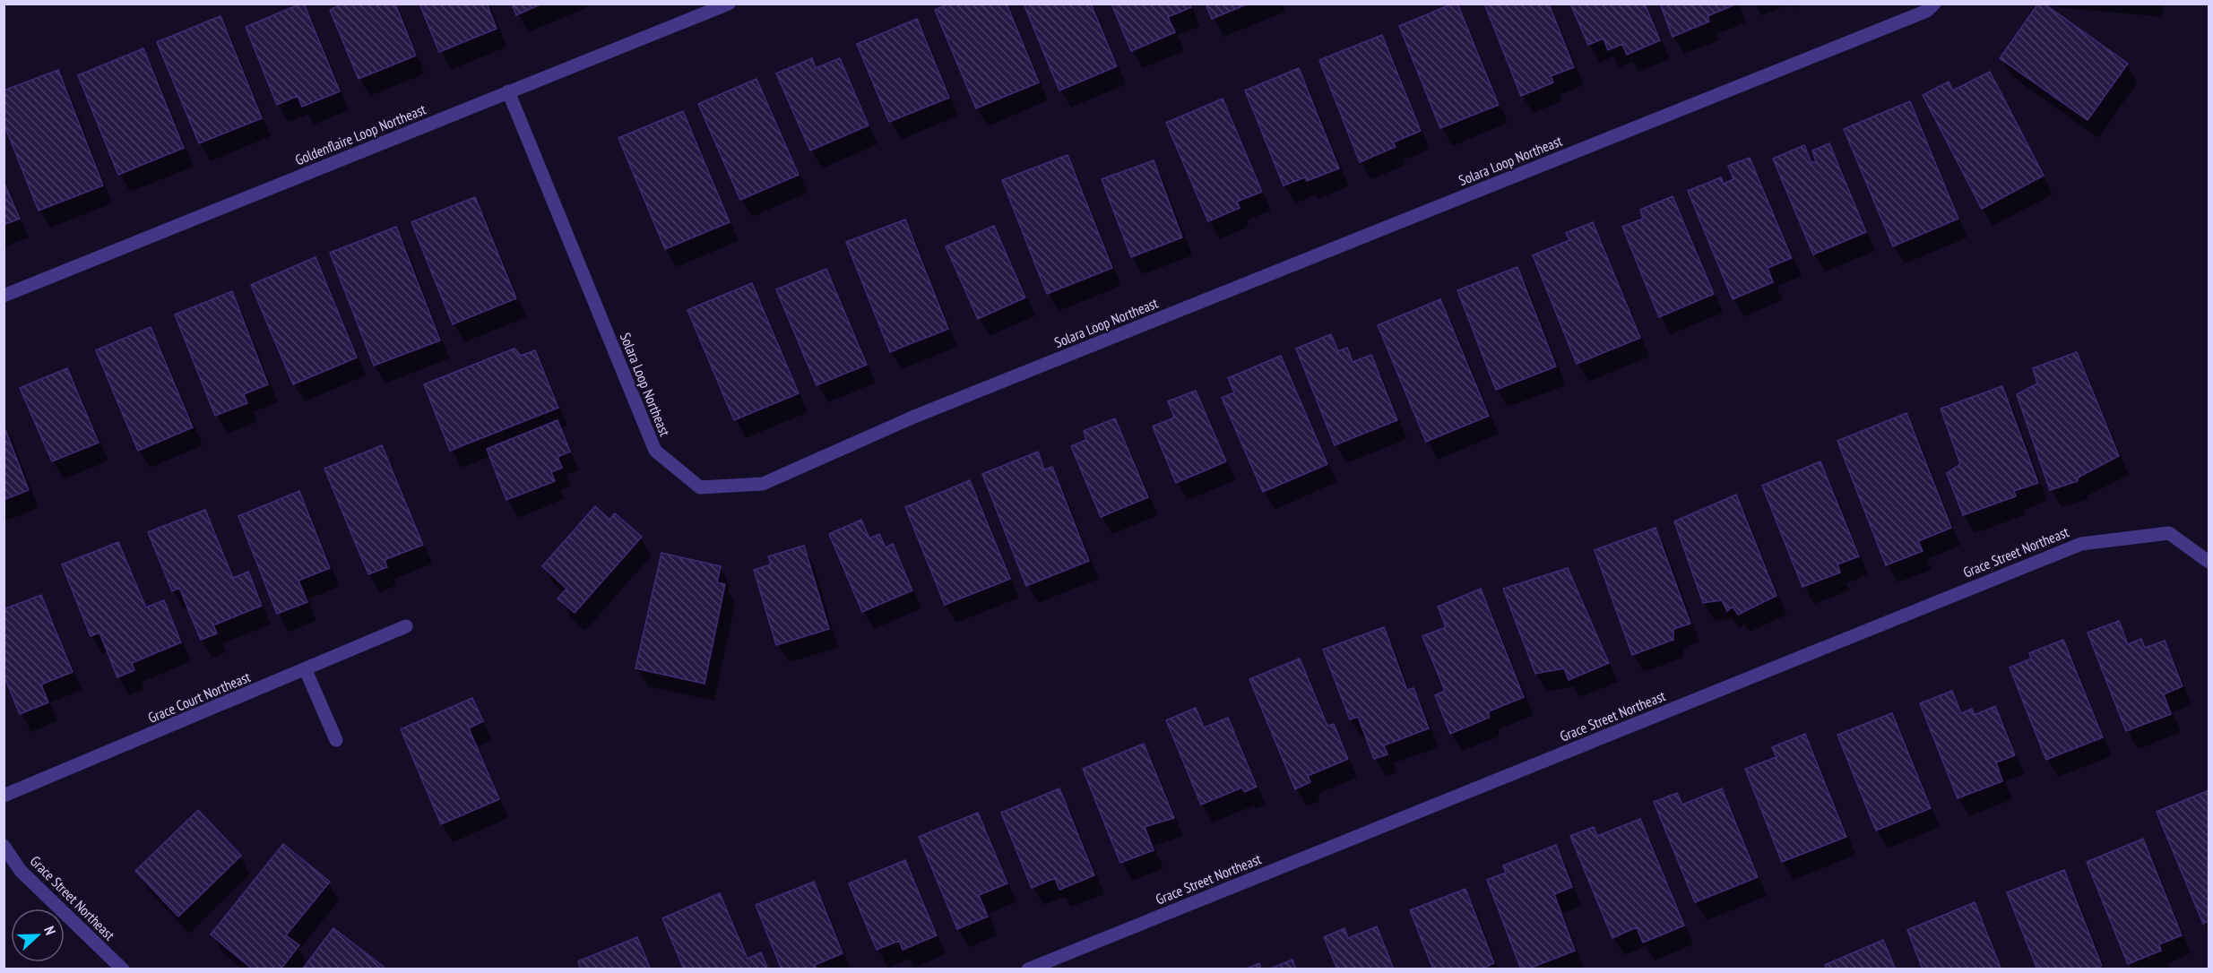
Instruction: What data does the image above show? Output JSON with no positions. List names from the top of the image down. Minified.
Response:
{"streets":{"street":["Goldenflaire Loop Northeast","Solara Loop Northeast","Grace Street Northeast","Grace Court Northeast"]},"crossings":[["Goldenflaire Loop Northeast","Solara Loop Northeast"]],"north":"right"}
